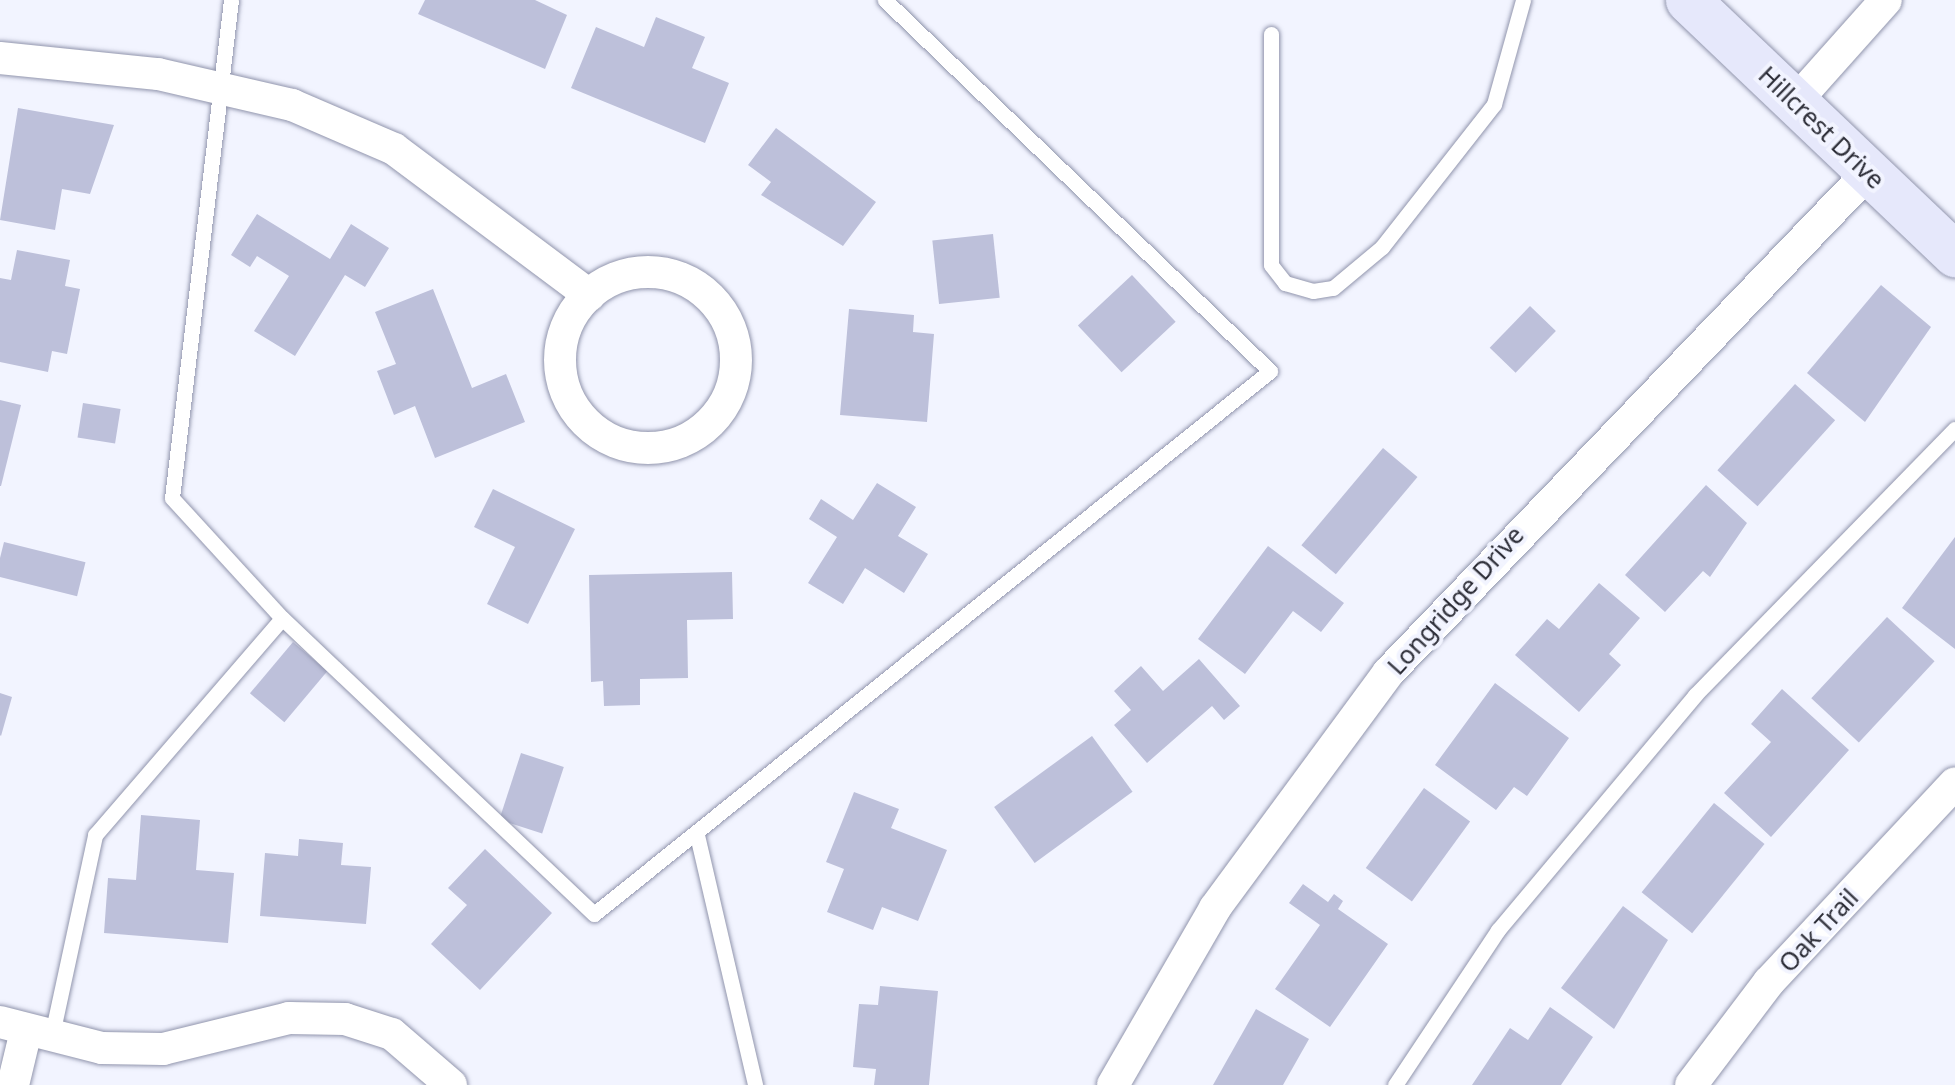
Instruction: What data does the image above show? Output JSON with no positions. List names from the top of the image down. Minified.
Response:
{"streets":{"street":["Hillcrest Drive","Longridge Drive","Oak Trail"]},"crossings":[["Hillcrest Drive","Longridge Drive"]]}
